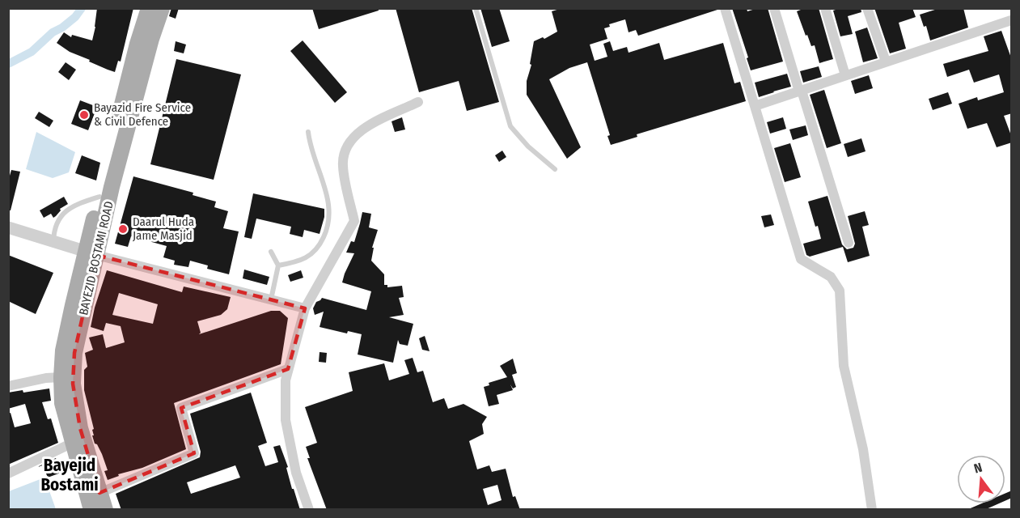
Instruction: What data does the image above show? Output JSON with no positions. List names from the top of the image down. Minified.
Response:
{"streets":{"main road":["BAYEZID BOSTAMI ROAD"]},"districts":["Bayejid Bostami"],"places":["Bayazid Fire Service & Civil Defence","Daarul Huda Jame Masjid"],"north":"top"}
